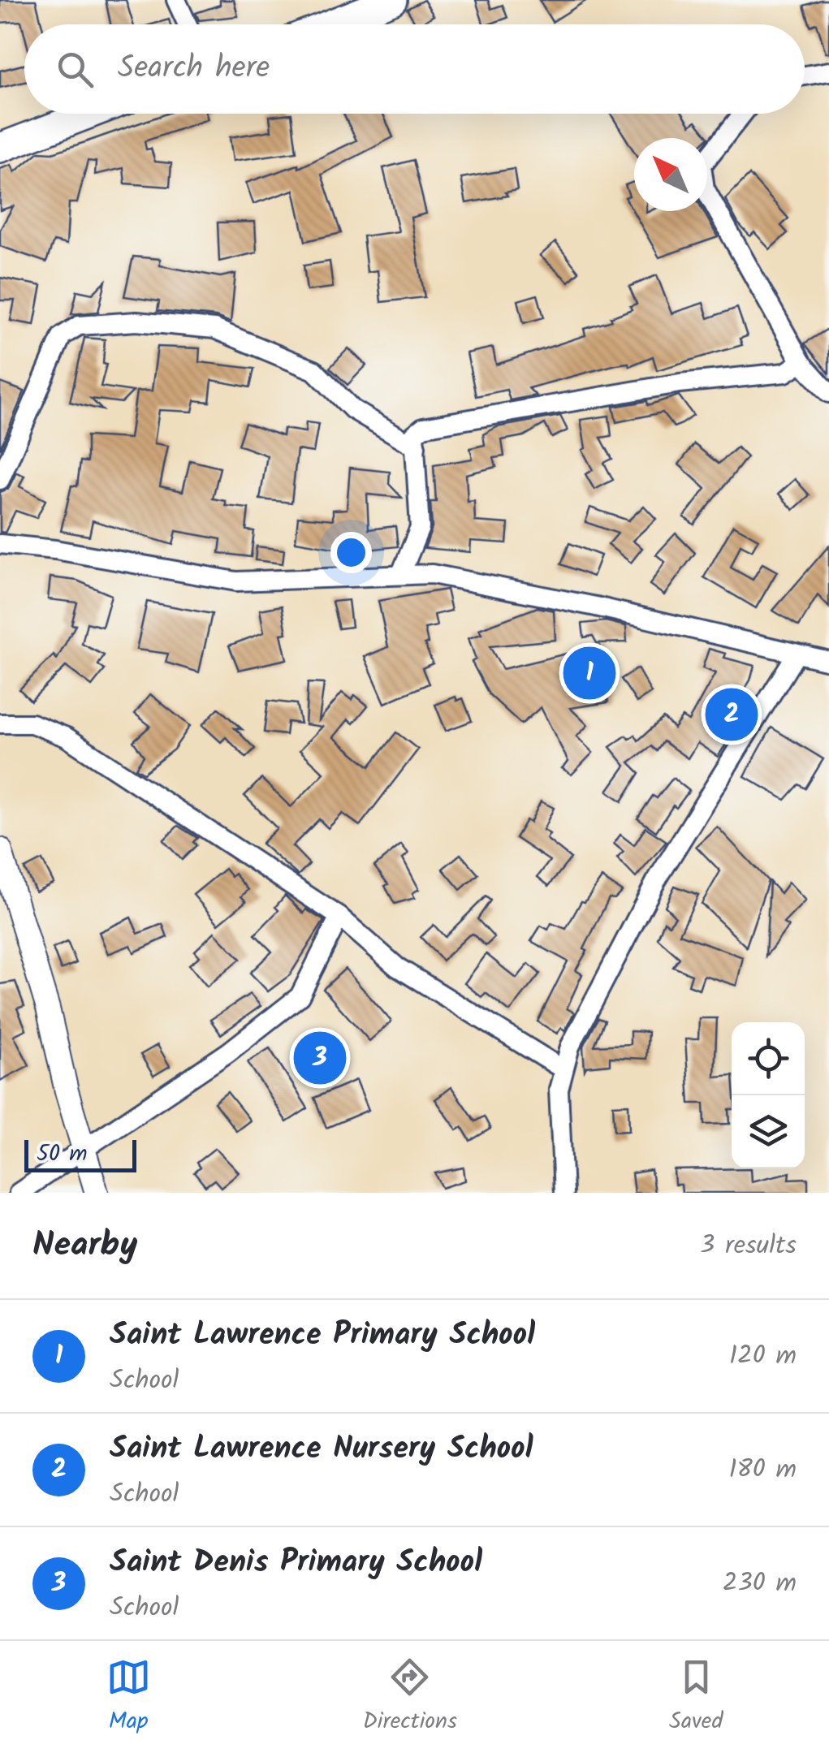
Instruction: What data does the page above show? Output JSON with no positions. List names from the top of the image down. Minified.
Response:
{"scale_bar":"50 m","north":"top left","page":{"search":"Search here","pins":["1","2","3"],"scale":"50 m","heading":["Nearby","3 results"],"list":[{"mark":"1","name":"Saint Lawrence Primary School","note":"School","value":"120 m"},{"mark":"2","name":"Saint Lawrence Nursery School","note":"School","value":"180 m"},{"mark":"3","name":"Saint Denis Primary School","note":"School","value":"230 m"}],"nav":["Map","Directions","Saved"]}}
